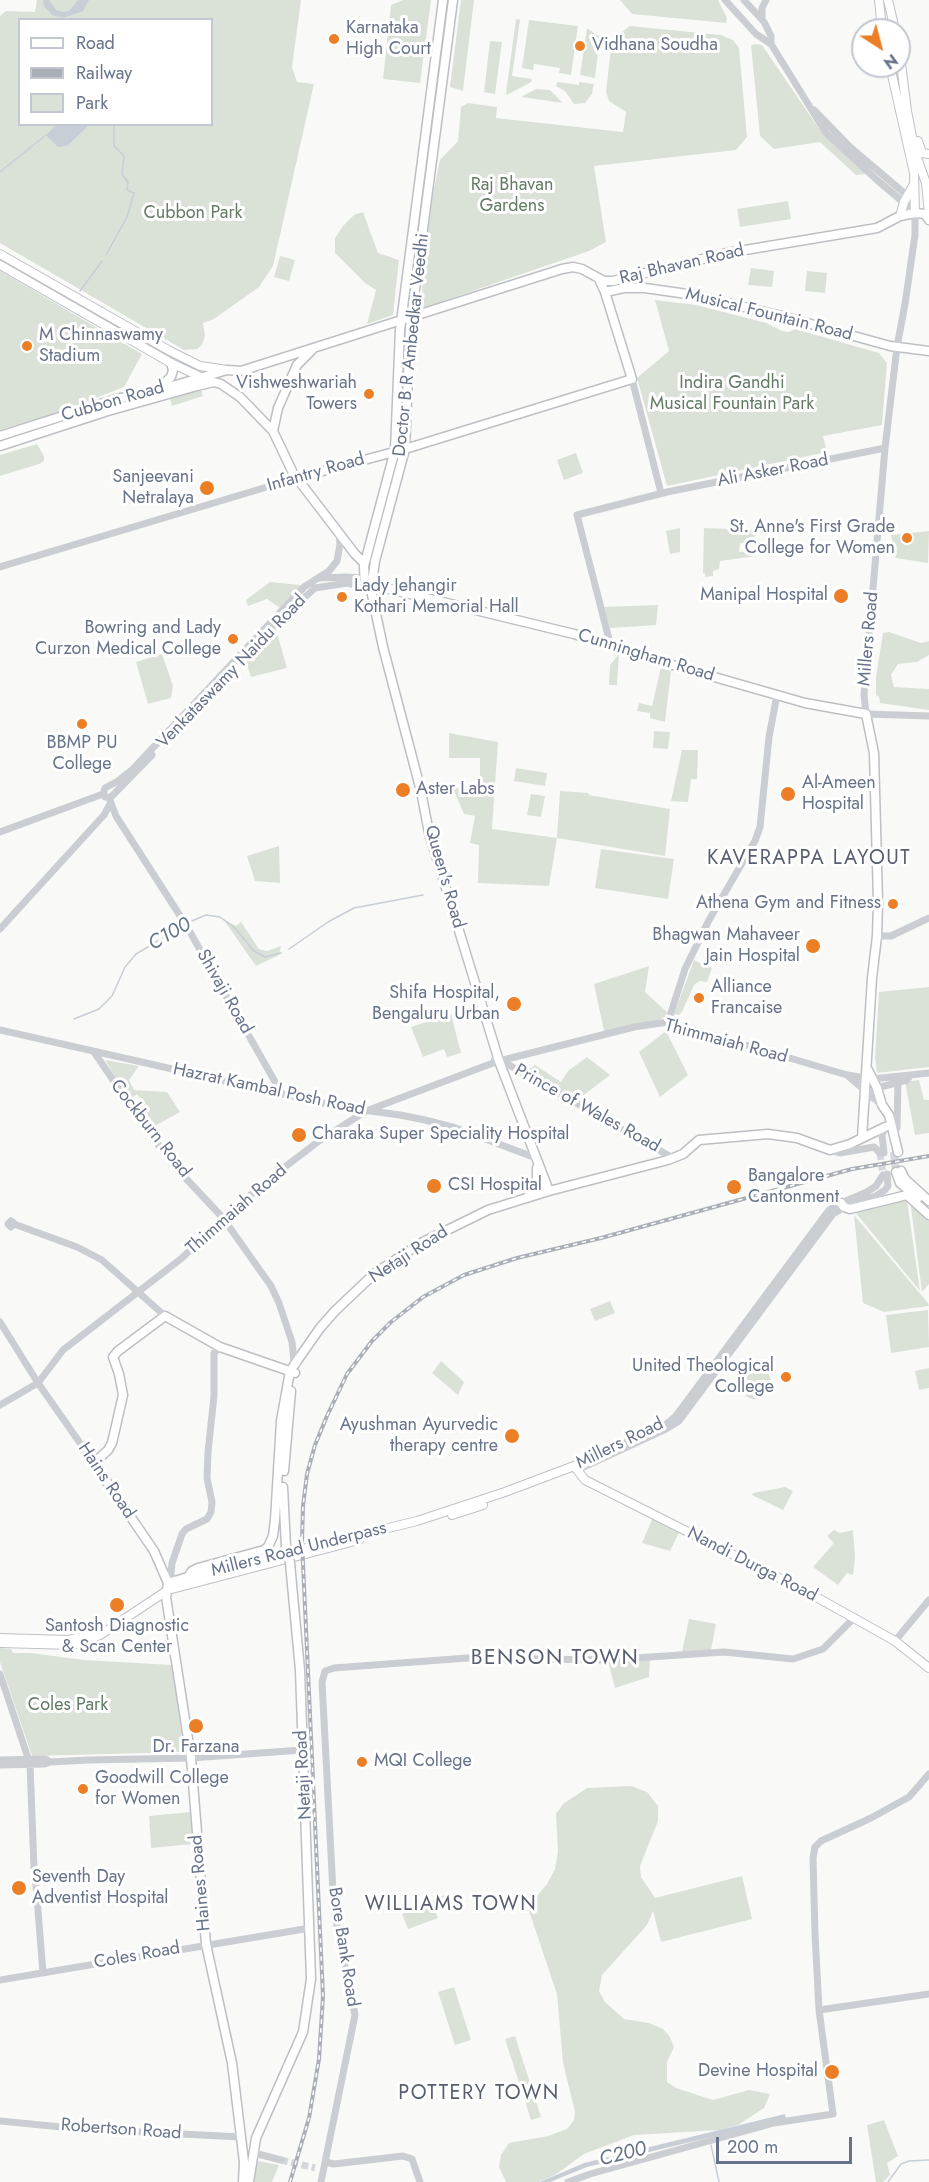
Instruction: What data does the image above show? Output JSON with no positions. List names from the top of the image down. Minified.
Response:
{"streets":{"main road":["Raj Bhavan Road","Musical Fountain Road","Doctor B R Ambedkar Veedhi","Cubbon Road","Infantry Road","Millers Road","Cunningham Road","Queen's Road","Netaji Road","Hains Road","Millers Road Underpass","Nandi Durga Road","Haines Road"],"street":["Ali Asker Road","Venkataswamy Naidu Road","Shivaji Road","Thimmaiah Road","Hazrat Kambal Posh Road","Prince of Wales Road","Cockburn Road","Bore Bank Road","Coles Road","Robertson Road"]},"crossings":[["Raj Bhavan Road","Doctor B R Ambedkar Veedhi"],["Raj Bhavan Road","Cubbon Road"],["Raj Bhavan Road","Millers Road"],["Musical Fountain Road","Millers Road"],["Doctor B R Ambedkar Veedhi","Infantry Road"],["Doctor B R Ambedkar Veedhi","Cunningham Road"],["Doctor B R Ambedkar Veedhi","Venkataswamy Naidu Road"],["Doctor B R Ambedkar Veedhi","Queen's Road"],["Ali Asker Road","Millers Road"],["Ali Asker Road","Cunningham Road"],["Millers Road","Cunningham Road"],["Millers Road","Thimmaiah Road"],["Millers Road","Millers Road Underpass"],["Millers Road","Nandi Durga Road"],["Cunningham Road","Venkataswamy Naidu Road"],["Cunningham Road","Queen's Road"],["Venkataswamy Naidu Road","Queen's Road"],["Venkataswamy Naidu Road","Shivaji Road"],["Queen's Road","Thimmaiah Road"],["Queen's Road","Hazrat Kambal Posh Road"],["Queen's Road","Prince of Wales Road"],["Queen's Road","Netaji Road"],["Shivaji Road","Hazrat Kambal Posh Road"],["Thimmaiah Road","Hazrat Kambal Posh Road"],["Thimmaiah Road","Prince of Wales Road"],["Thimmaiah Road","Cockburn Road"],["Thimmaiah Road","Hains Road"],["Hazrat Kambal Posh Road","Cockburn Road"],["Prince of Wales Road","Netaji Road"],["Cockburn Road","Netaji Road"],["Netaji Road","Millers Road Underpass"],["Netaji Road","Coles Road"],["Hains Road","Millers Road Underpass"],["Hains Road","Haines Road"],["Millers Road Underpass","Haines Road"],["Nandi Durga Road","Bore Bank Road"],["Haines Road","Coles Road"],["Haines Road","Robertson Road"]],"districts":["KAVERAPPA LAYOUT","BENSON TOWN","WILLIAMS TOWN","POTTERY TOWN"],"water":["C100","C200"],"parks":["Raj Bhavan Gardens","Cubbon Park","Indira Gandhi Musical Fountain Park","Coles Park"],"places":["Karnataka High Court","Vidhana Soudha","M Chinnaswamy Stadium","Vishweshwariah Towers","Sanjeevani Netralaya","St. Anne's First Grade College for Women","Manipal Hospital","Lady Jehangir Kothari Memorial Hall","Bowring and Lady Curzon Medical College","BBMP PU College","Aster Labs","Al-Ameen Hospital","Athena Gym and Fitness","Bhagwan Mahaveer Jain Hospital","Alliance Francaise","Shifa Hospital, Bengaluru Urban","Charaka Super Speciality Hospital","CSI Hospital","Bangalore Cantonment","United Theological College","Ayushman Ayurvedic therapy centre","Santosh Diagnostic & Scan Center","Dr. Farzana","MQI College","Goodwill College for Women","Seventh Day Adventist Hospital","Devine Hospital"],"legend":["Road","Railway","Park"],"scale_bar":"200 m","north":"bottom right"}
